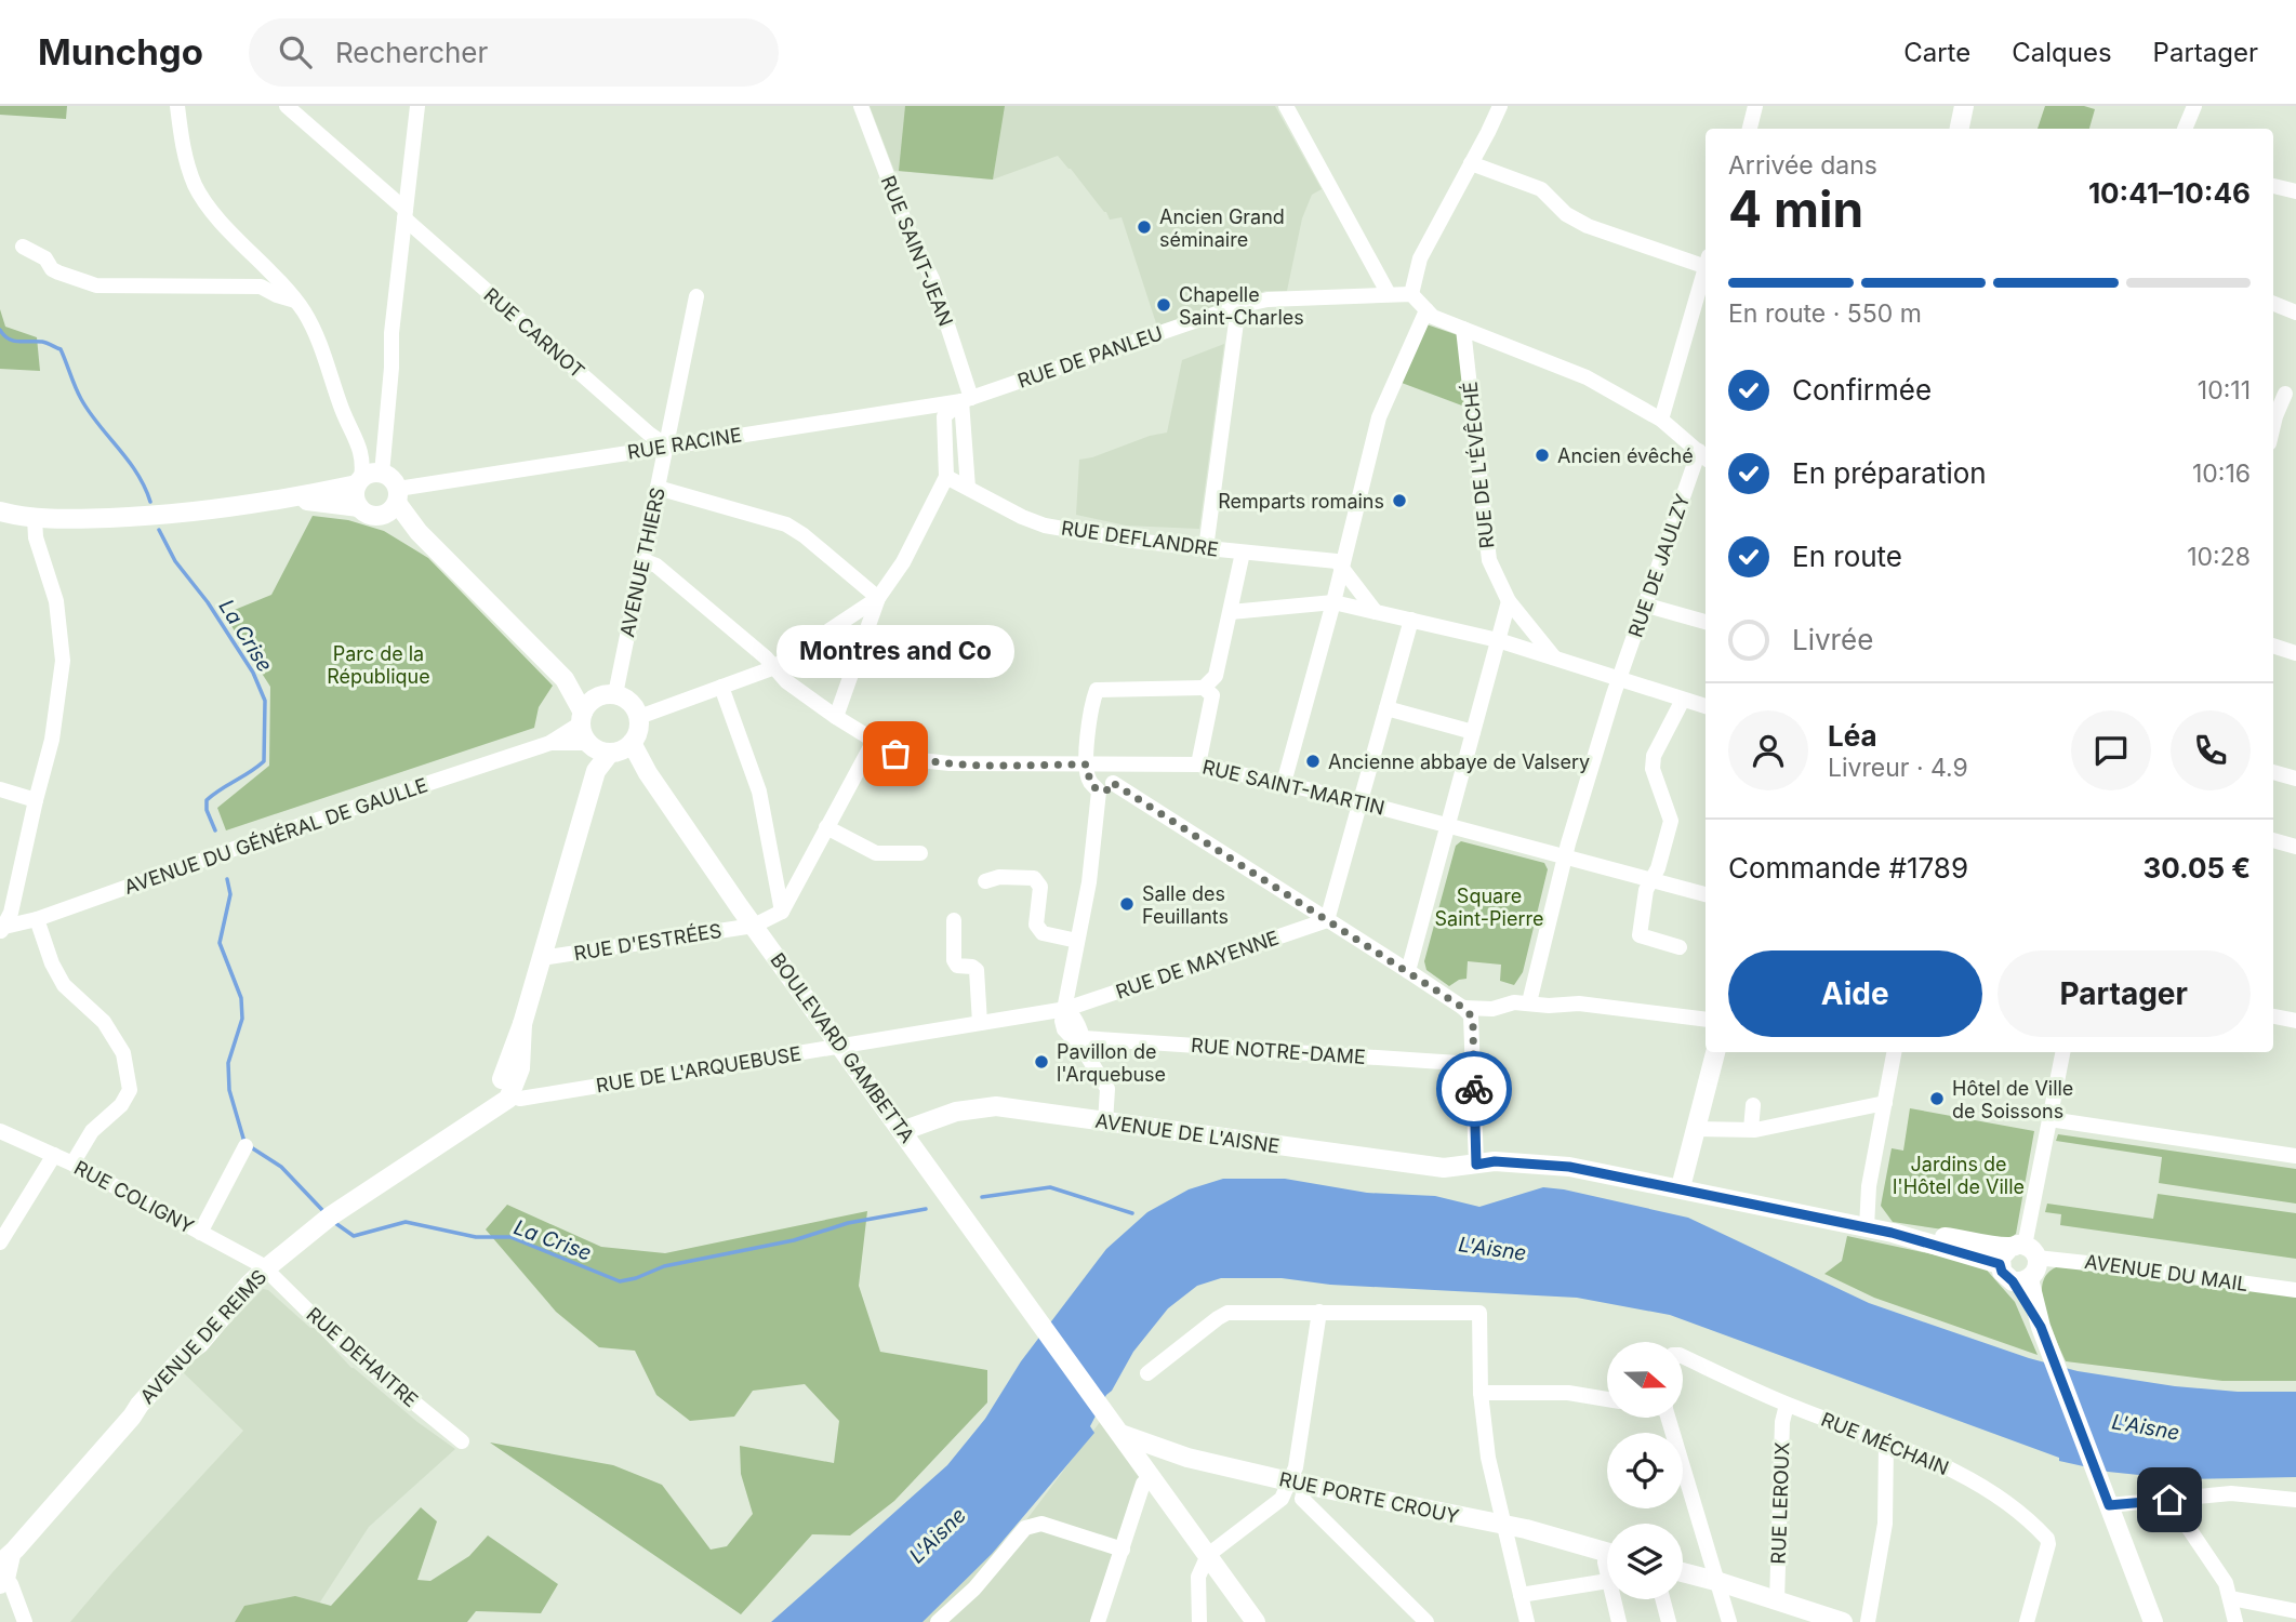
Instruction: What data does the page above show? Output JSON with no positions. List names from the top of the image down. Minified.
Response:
{"streets":{"main road":["BOULEVARD GAMBETTA","AVENUE DE L'AISNE","AVENUE DE REIMS","RUE PORTE CROUY"],"street":["RUE SAINT-JEAN","RUE CARNOT","RUE DE PANLEU","RUE RACINE","RUE DE L'ÉVÊCHÉ","RUE DEFLANDRE","AVENUE THIERS","RUE DE JAULZY","RUE SAINT-MARTIN","AVENUE DU GÉNÉRAL DE GAULLE","RUE D'ESTRÉES","RUE DE MAYENNE","RUE NOTRE-DAME","RUE DE L'ARQUEBUSE","RUE COLIGNY","AVENUE DU MAIL","RUE DEHAITRE","RUE MÉCHAIN","RUE LEROUX"]},"crossings":[["RUE SAINT-JEAN","RUE DE PANLEU"],["RUE SAINT-JEAN","RUE RACINE"],["RUE SAINT-JEAN","RUE DEFLANDRE"],["RUE CARNOT","RUE RACINE"],["RUE CARNOT","AVENUE THIERS"],["RUE DE PANLEU","RUE RACINE"],["RUE RACINE","AVENUE THIERS"],["AVENUE THIERS","RUE SAINT-MARTIN"],["AVENUE THIERS","AVENUE DU GÉNÉRAL DE GAULLE"],["AVENUE THIERS","BOULEVARD GAMBETTA"],["RUE DE JAULZY","RUE SAINT-MARTIN"],["AVENUE DU GÉNÉRAL DE GAULLE","BOULEVARD GAMBETTA"],["RUE D'ESTRÉES","BOULEVARD GAMBETTA"],["RUE DE MAYENNE","RUE DE L'ARQUEBUSE"],["BOULEVARD GAMBETTA","RUE DE L'ARQUEBUSE"],["BOULEVARD GAMBETTA","AVENUE DE L'AISNE"],["BOULEVARD GAMBETTA","RUE PORTE CROUY"],["RUE DE L'ARQUEBUSE","AVENUE DE REIMS"],["RUE COLIGNY","AVENUE DE REIMS"],["RUE COLIGNY","RUE DEHAITRE"],["AVENUE DE REIMS","RUE DEHAITRE"],["RUE MÉCHAIN","RUE LEROUX"]],"water":["La Crise","L'Aisne"],"parks":["Parc de la République","Square Saint-Pierre","Jardins de l'Hôtel de Ville"],"places":["Ancien Grand séminaire","Chapelle Saint-Charles","Ancien évêché","Remparts romains","Montres and Co","Ancienne abbaye de Valsery","Salle des Feuillants","Pavillon de l'Arquebuse","Hôtel de Ville de Soissons"],"north":"right","page":{"header":"Munchgo","search":"Rechercher","nav":["Carte","Calques","Partager"],"heading":["4 min","Arrivée dans","10:41–10:46"],"panel":["Léa","Livreur · 4.9","Commande #1789","30.05 €"],"bar":"En route · 550 m","list":[["Confirmée","10:11"],["En préparation","10:16"],["En route","10:28"],"Livrée"],"bubble":"Montres and Co","buttons":["Aide","Partager"]}}
